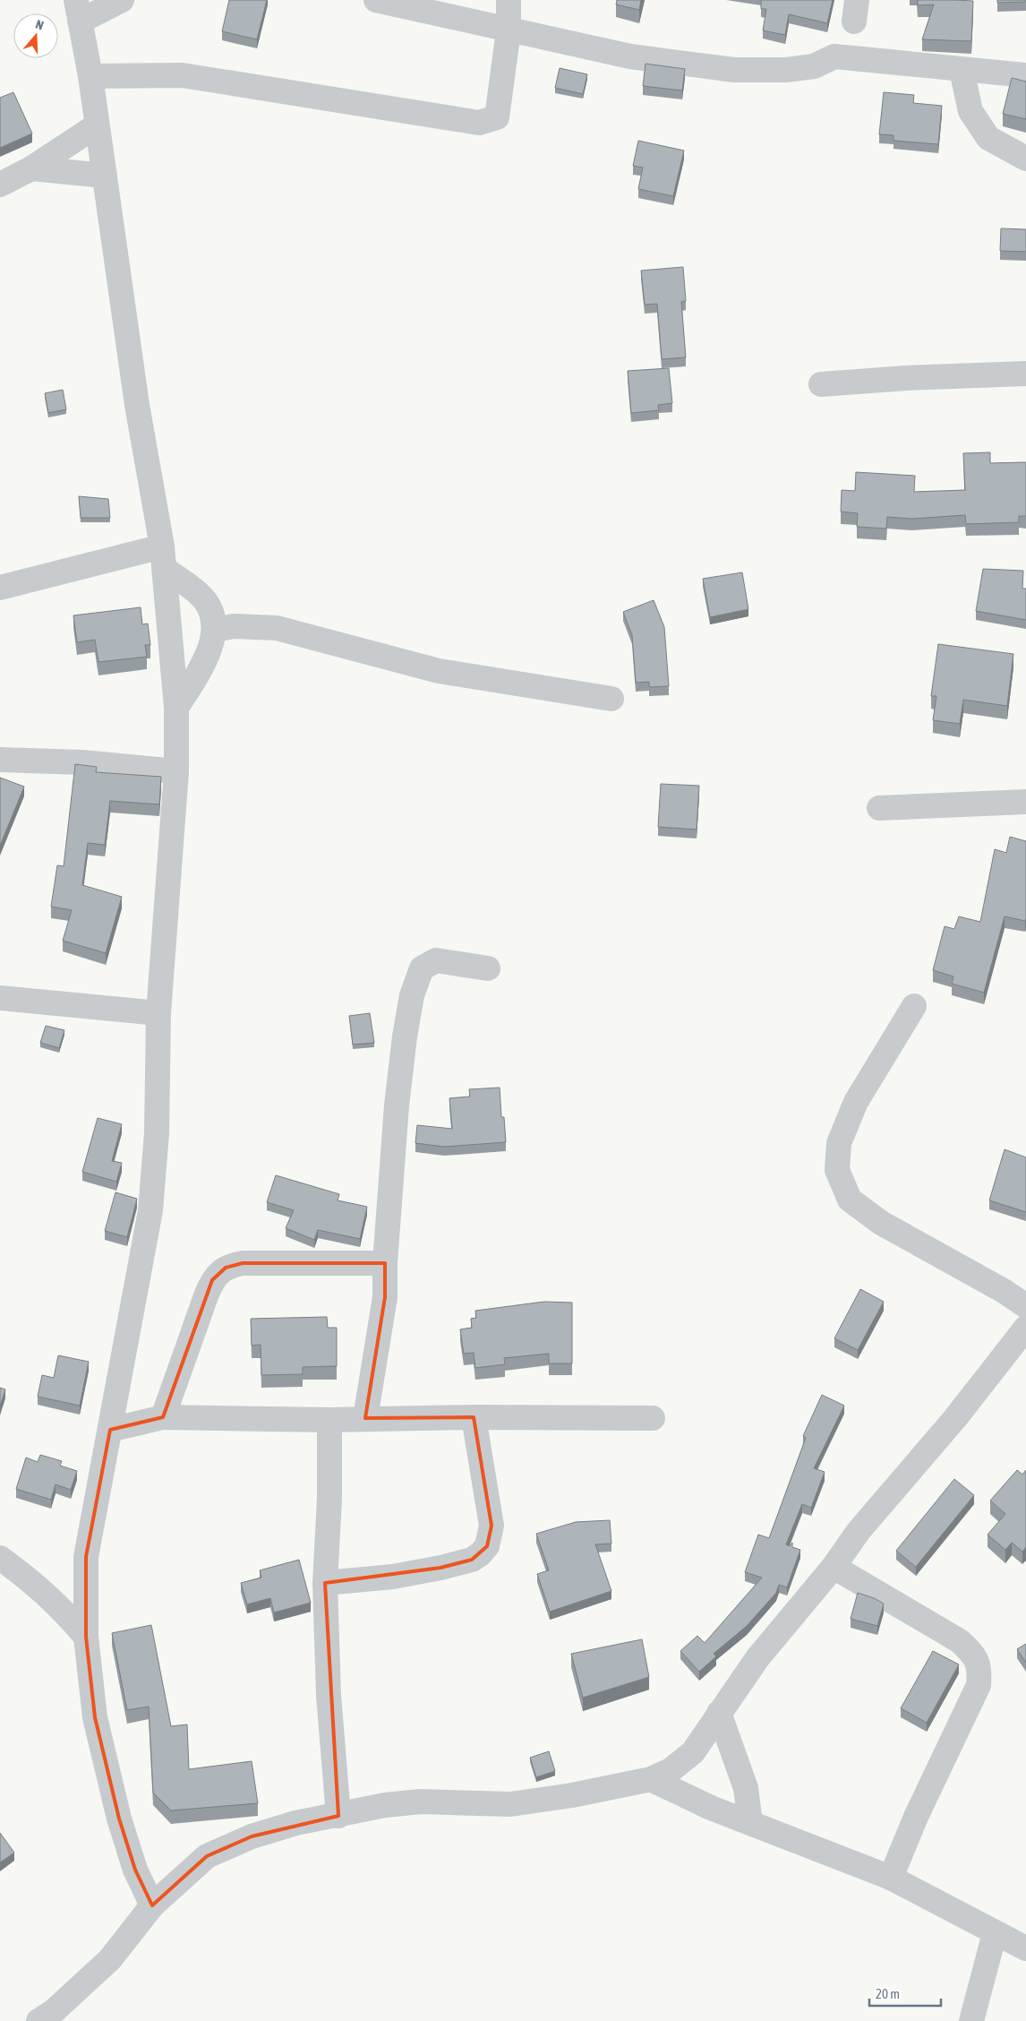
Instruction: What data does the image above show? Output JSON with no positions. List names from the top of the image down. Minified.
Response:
{"scale_bar":"20 m","north":"top"}
